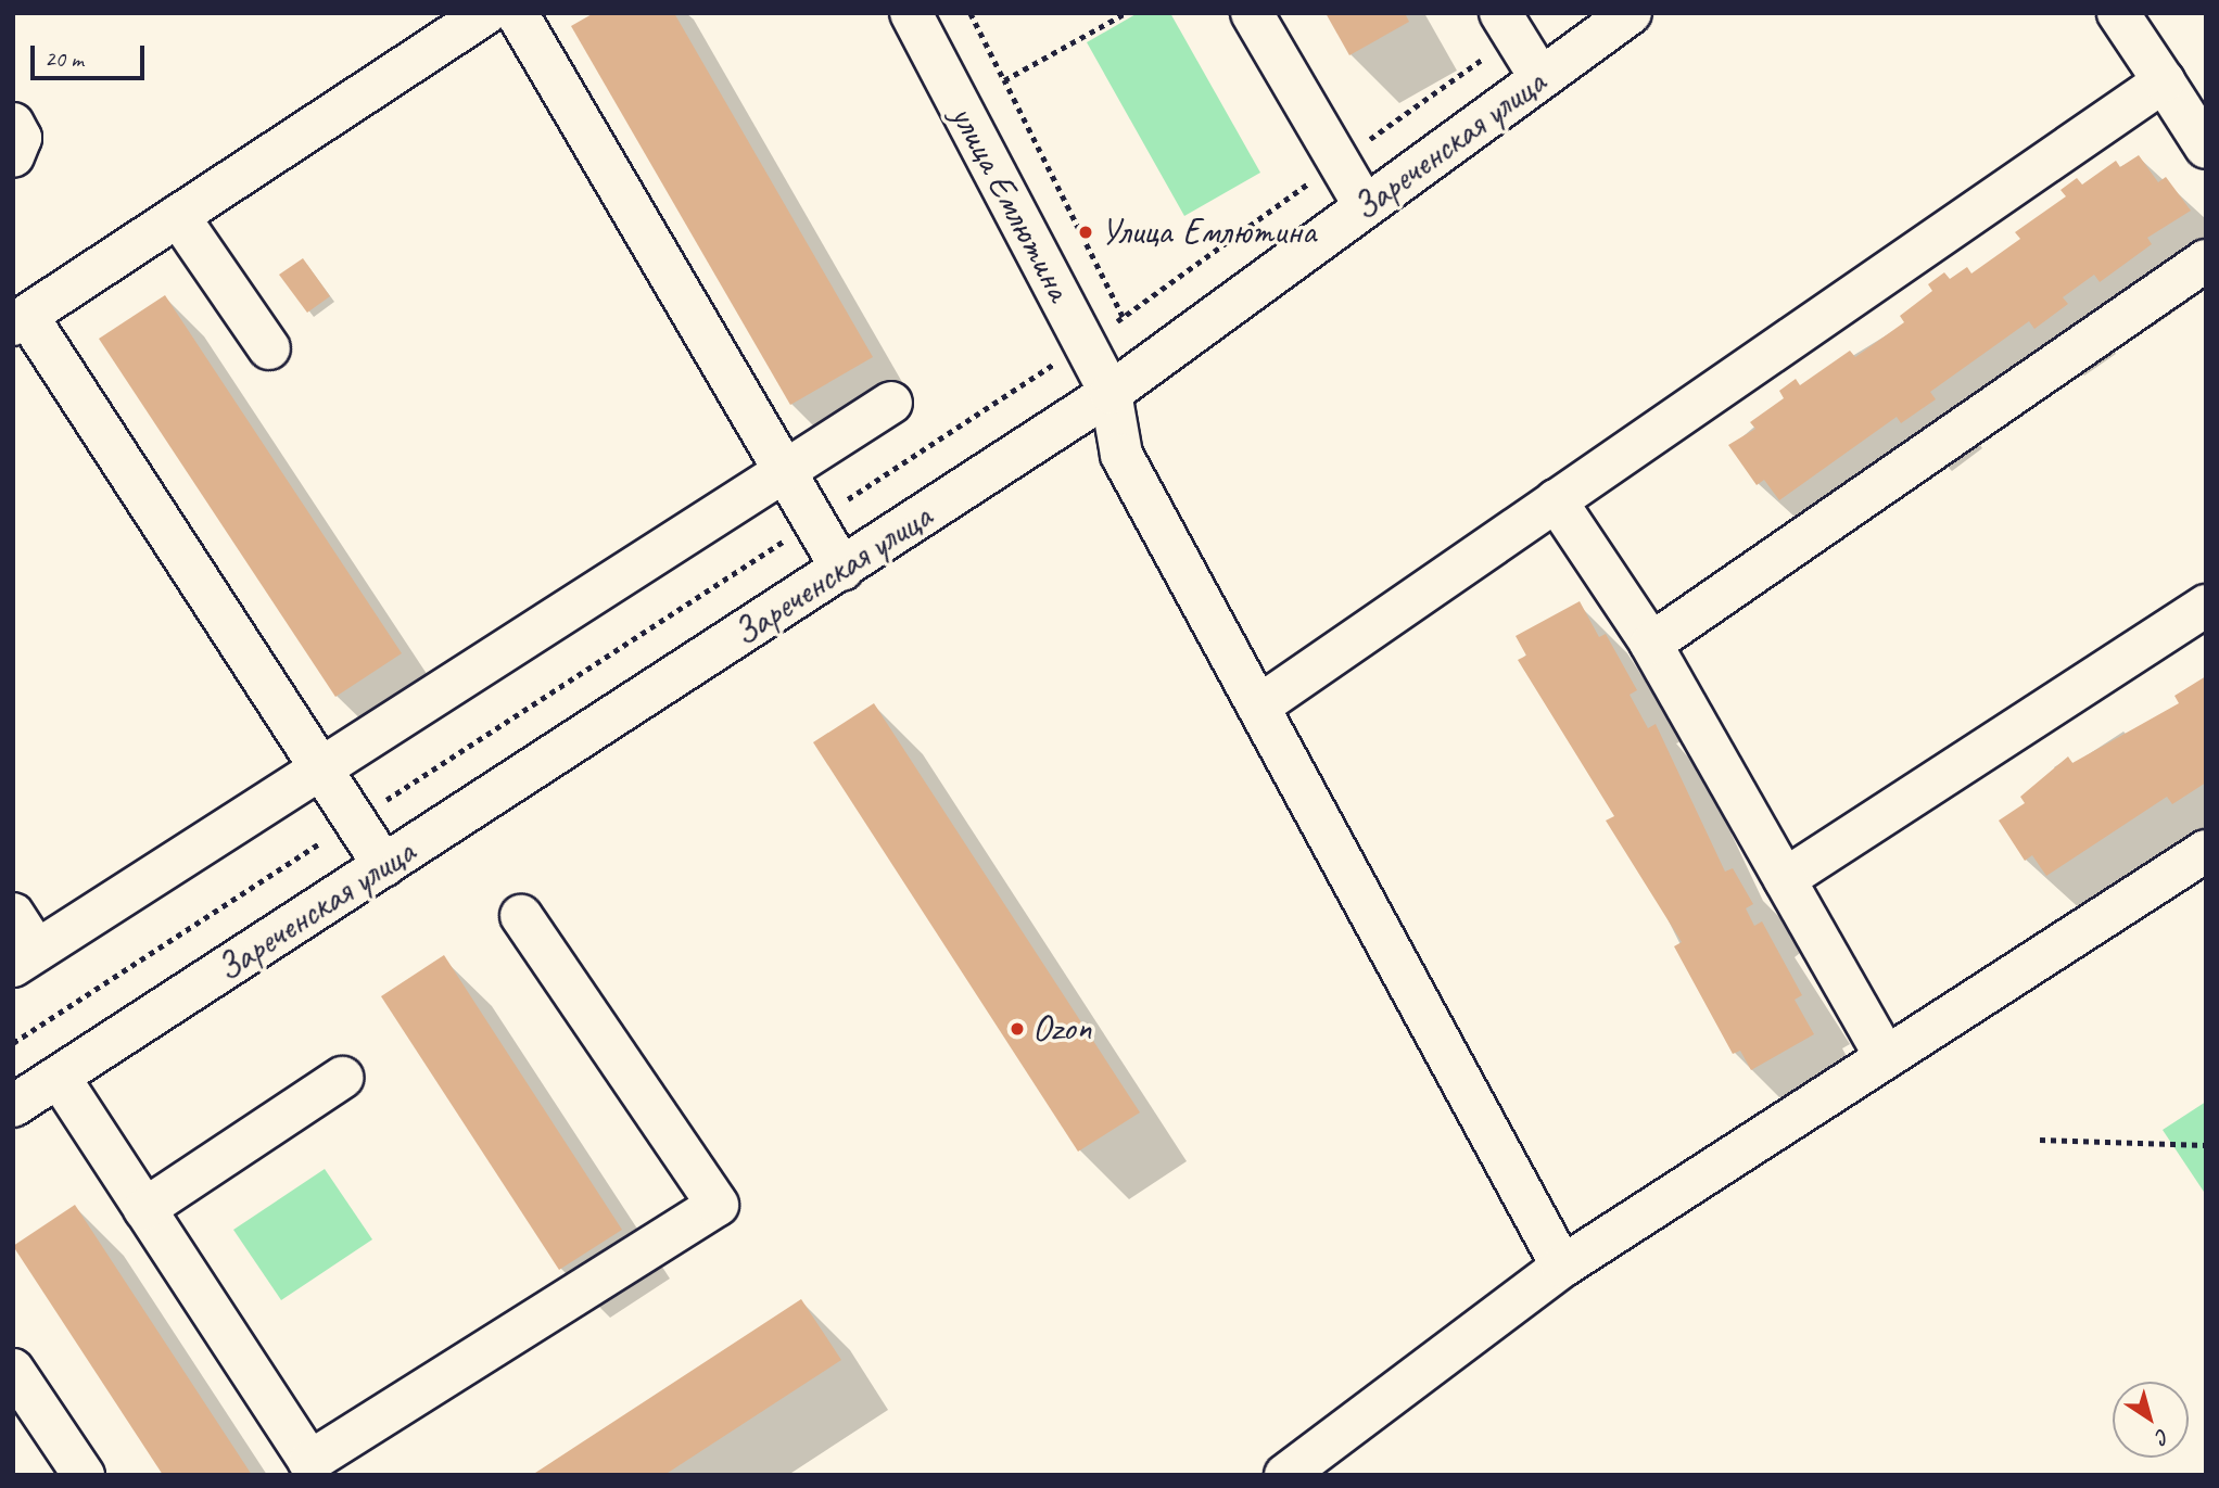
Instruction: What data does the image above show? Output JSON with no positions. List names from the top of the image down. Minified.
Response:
{"streets":{"street":["Зареченская улица","улица Емлютина"]},"crossings":[["Зареченская улица","улица Емлютина"]],"places":["Улица Емлютина","Ozon"],"scale_bar":"20 m","north":"bottom right"}
